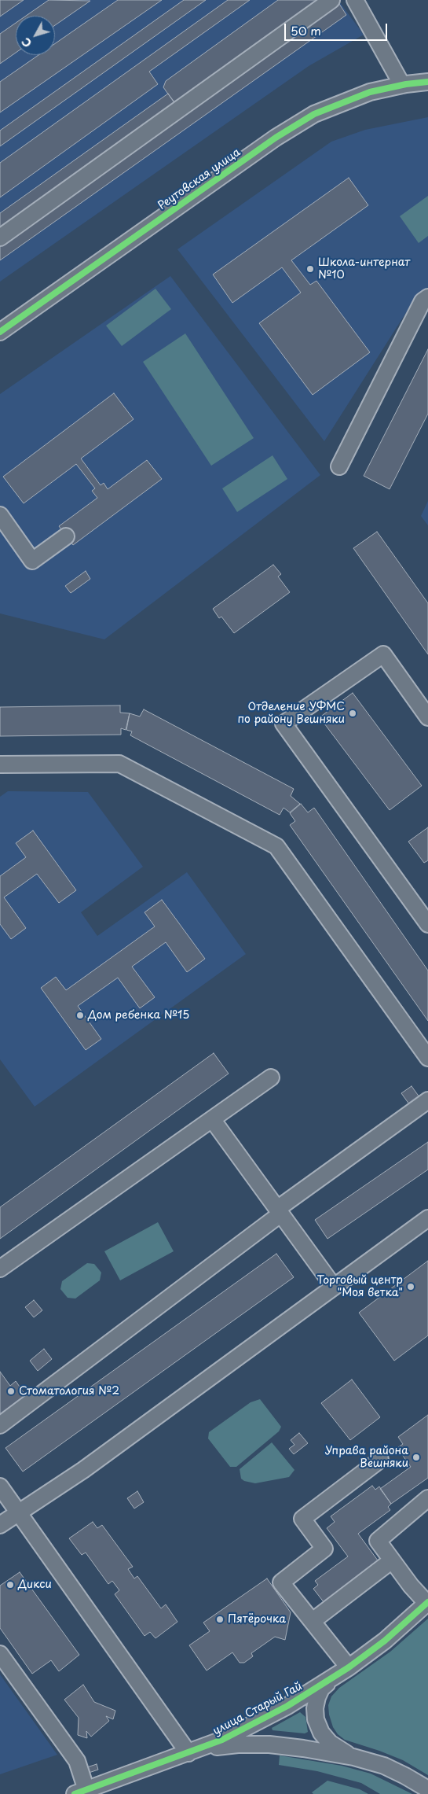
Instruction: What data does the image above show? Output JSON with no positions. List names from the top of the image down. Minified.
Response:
{"streets":{"street":["Реутовская улица","улица Старый Гай"]},"places":["Школа-интернат №10","Отделение УФМС по району Вешняки","Дом ребенка №15","Торговый центр \"Моя ветка\"","Стоматология №2","Управа района Вешняки","Дикси","Пятёрочка"],"scale_bar":"50 m","north":"bottom left"}
